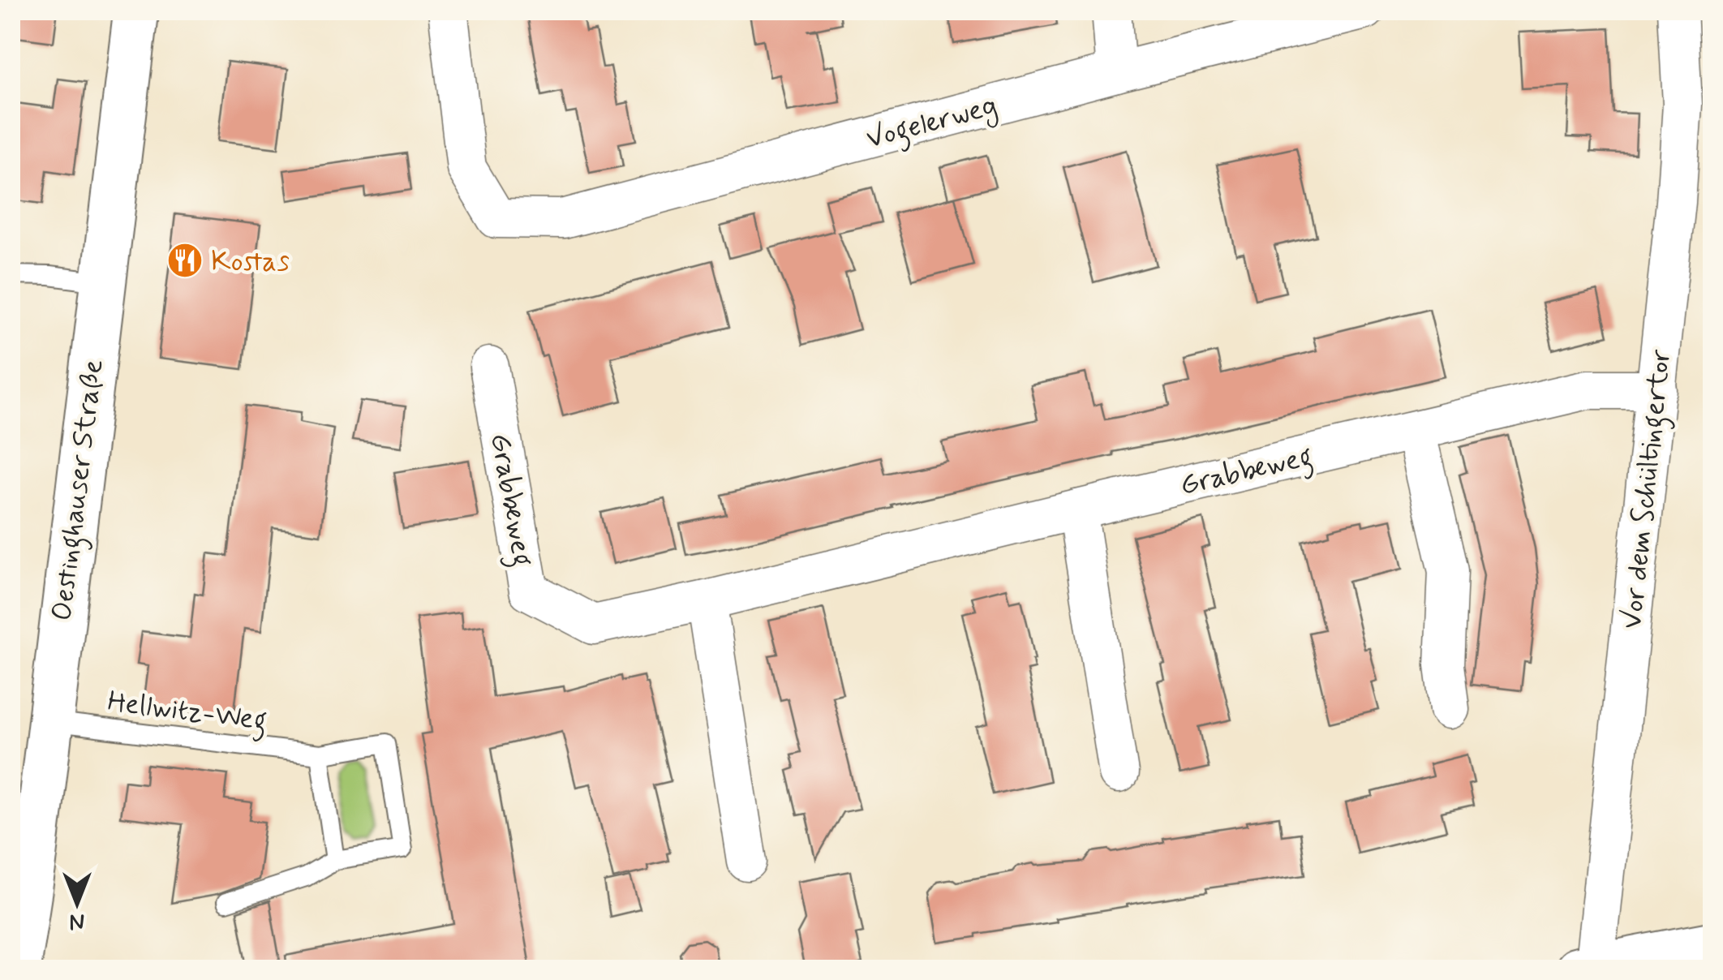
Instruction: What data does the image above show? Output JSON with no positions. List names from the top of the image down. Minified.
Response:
{"streets":{"street":["Vogelerweg","Grabbeweg","Vor dem Schültingertor","Oestinghauser Straße"],"lane":["Hellwitz-Weg"]},"crossings":[["Grabbeweg","Vor dem Schültingertor"],["Oestinghauser Straße","Hellwitz-Weg"]],"places":{"restaurant":["Kostas"]},"north":"bottom"}
